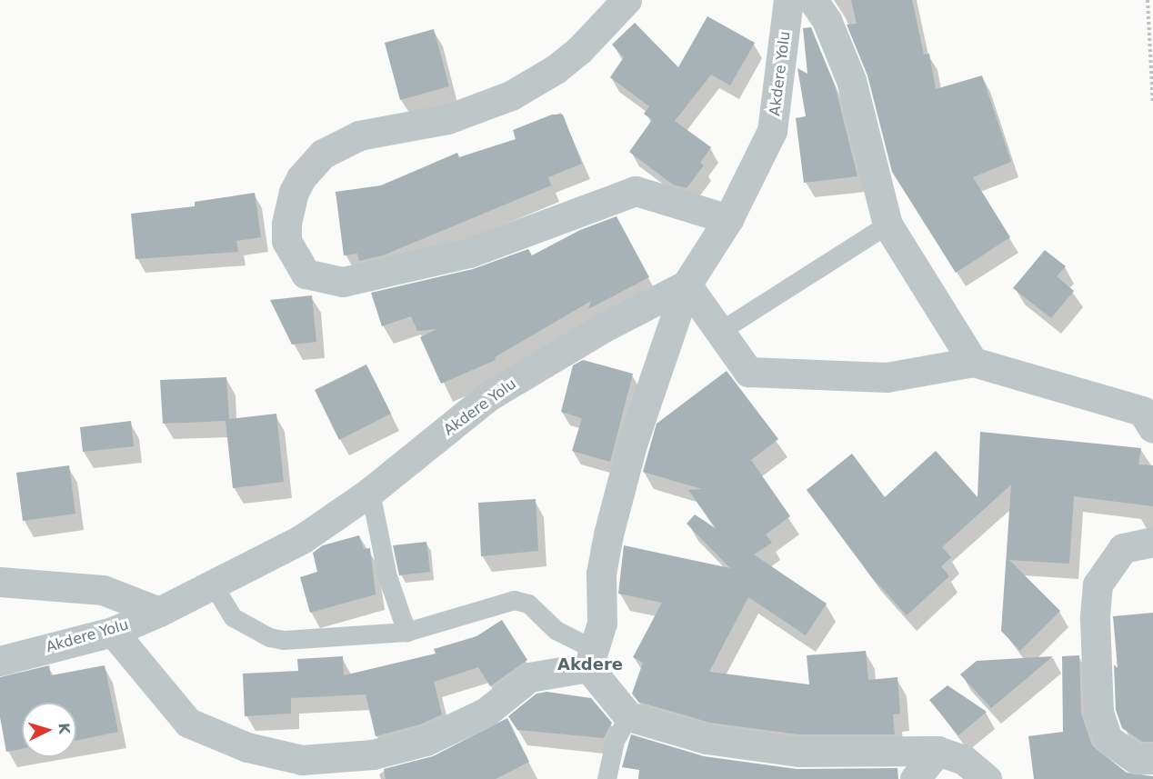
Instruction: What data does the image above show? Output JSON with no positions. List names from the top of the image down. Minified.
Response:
{"streets":{"street":["Akdere Yolu"]},"districts":["Akdere"],"north":"right"}
